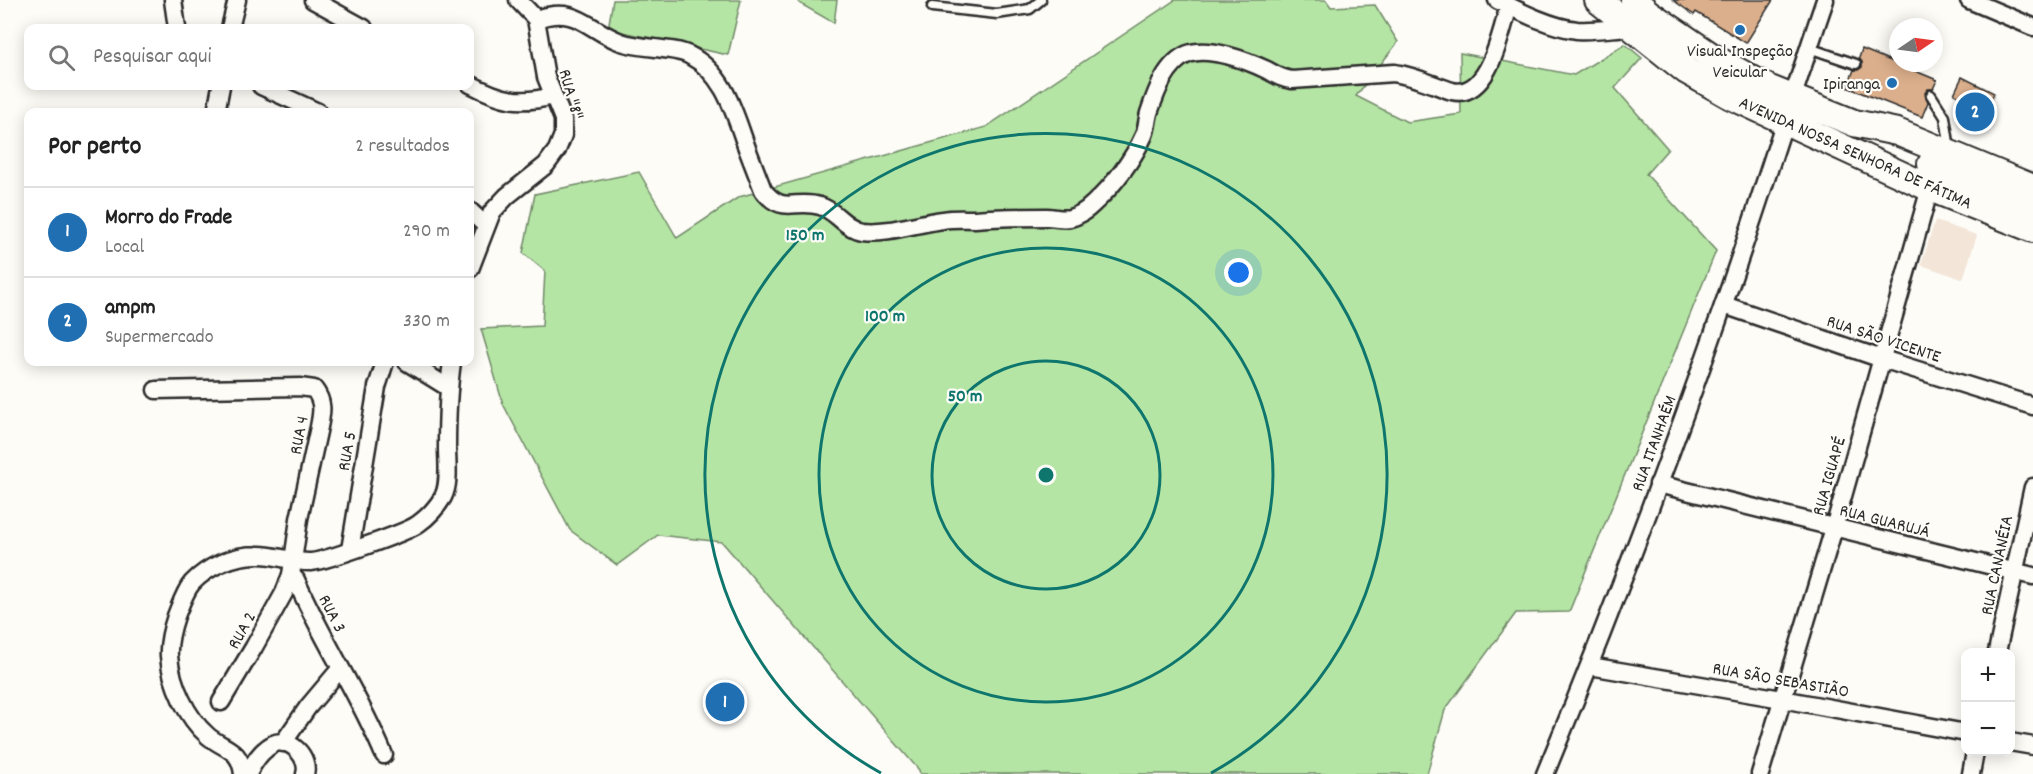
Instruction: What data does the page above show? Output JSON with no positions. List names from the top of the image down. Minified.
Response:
{"streets":{"main road":["AVENIDA NOSSA SENHORA DE FÁTIMA"],"street":["RUA \"8\"","RUA SÃO VICENTE","RUA 4","RUA ITANHAÉM","RUA 5","RUA IGUAPÉ","RUA GUARUJÁ","RUA CANANÉIA","RUA 3","RUA 2","RUA SÃO SEBASTIÃO"]},"crossings":[["AVENIDA NOSSA SENHORA DE FÁTIMA","RUA ITANHAÉM"],["AVENIDA NOSSA SENHORA DE FÁTIMA","RUA IGUAPÉ"],["RUA SÃO VICENTE","RUA ITANHAÉM"],["RUA SÃO VICENTE","RUA IGUAPÉ"],["RUA 4","RUA 3"],["RUA 4","RUA 2"],["RUA ITANHAÉM","RUA GUARUJÁ"],["RUA ITANHAÉM","RUA SÃO SEBASTIÃO"],["RUA IGUAPÉ","RUA GUARUJÁ"],["RUA IGUAPÉ","RUA SÃO SEBASTIÃO"],["RUA GUARUJÁ","RUA CANANÉIA"],["RUA 3","RUA 2"]],"places":["Visual Inspeção Veicular","Ipiranga"],"north":"right","page":{"search":"Pesquisar aqui","pins":["2","1"],"heading":["Por perto","2 resultados"],"list":[{"mark":"1","name":"Morro do Frade","note":"Local","value":"290 m"},{"mark":"2","name":"ampm","note":"Supermercado","value":"330 m"}],"map_buttons":["+","−"]},"rings":["150 m","100 m","50 m"]}
